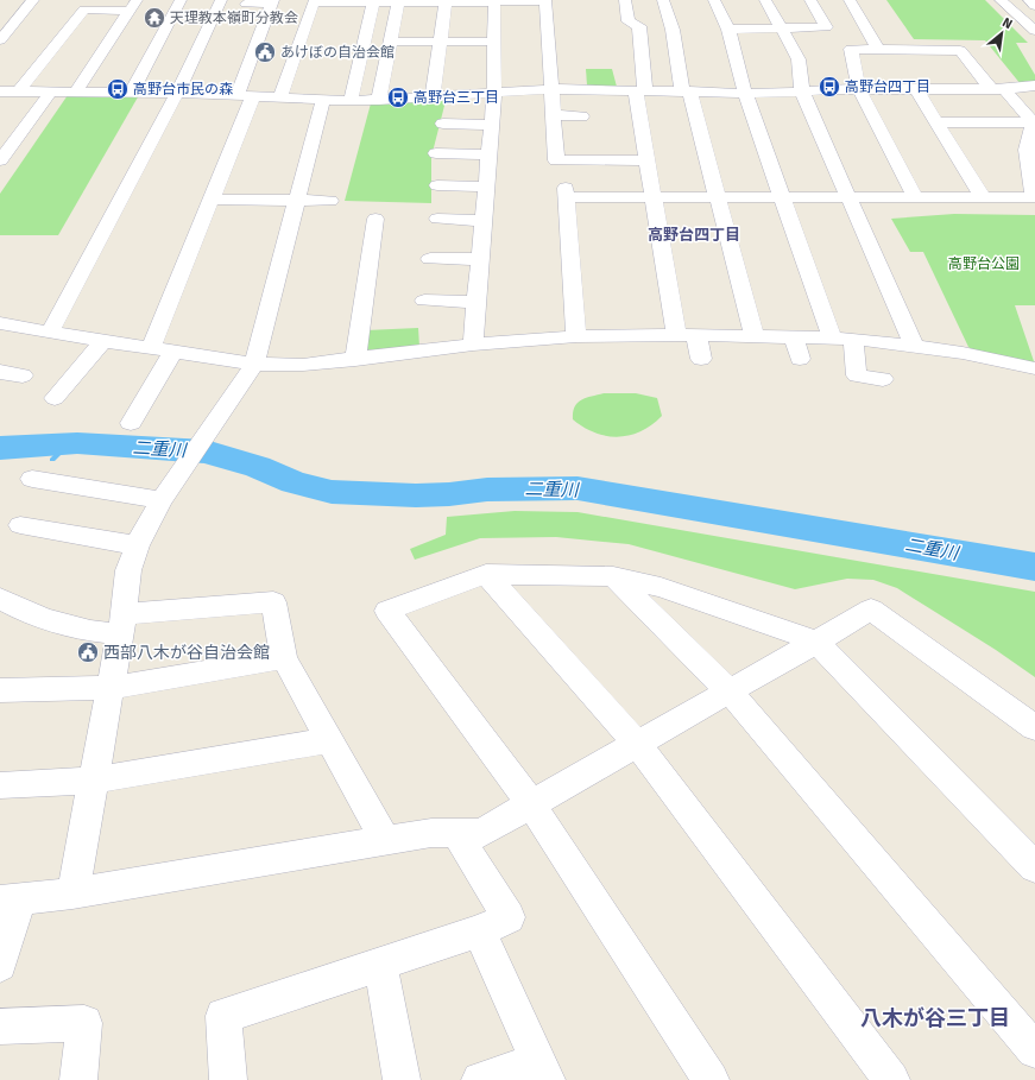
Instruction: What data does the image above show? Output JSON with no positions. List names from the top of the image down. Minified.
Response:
{"districts":["高野台四丁目","八木が谷三丁目"],"water":["二重川"],"parks":["高野台公園"],"places":{"temple":["天理教本嶺町分教会"],"public building":["あけぼの自治会館","西部八木が谷自治会館"],"bus stop":["高野台四丁目","高野台市民の森","高野台三丁目"]},"north":"top right"}
